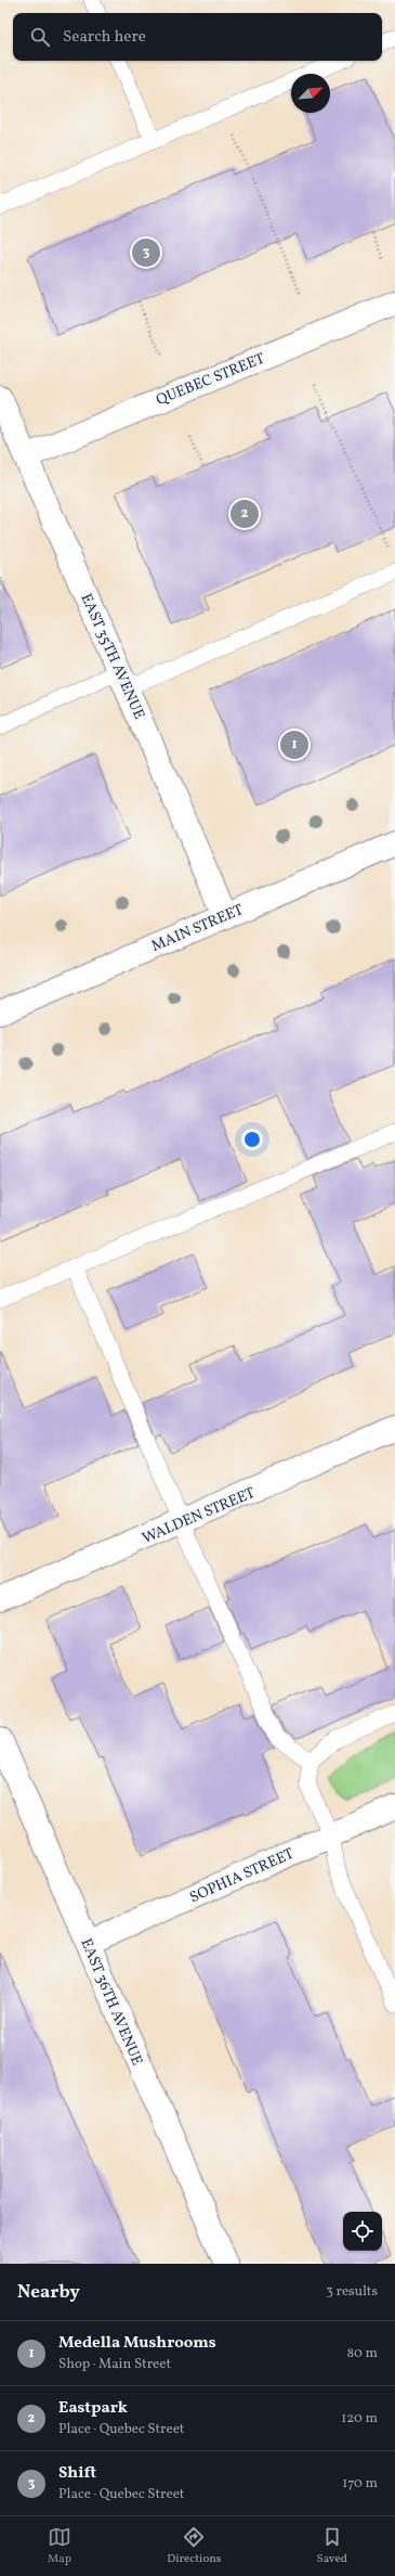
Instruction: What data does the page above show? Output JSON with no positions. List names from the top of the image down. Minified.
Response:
{"streets":{"street":["QUEBEC STREET","EAST 35TH AVENUE","MAIN STREET","WALDEN STREET","SOPHIA STREET","EAST 36TH AVENUE"]},"crossings":[["QUEBEC STREET","EAST 35TH AVENUE"],["EAST 35TH AVENUE","MAIN STREET"],["SOPHIA STREET","EAST 36TH AVENUE"]],"north":"top right","page":{"search":"Search here","pins":["3","2","1"],"heading":["Nearby","3 results"],"list":[{"mark":"1","name":"Medella Mushrooms","note":"Shop · Main Street","value":"80 m"},{"mark":"2","name":"Eastpark","note":"Place · Quebec Street","value":"120 m"},{"mark":"3","name":"Shift","note":"Place · Quebec Street","value":"170 m"}],"nav":["Map","Directions","Saved"]}}
